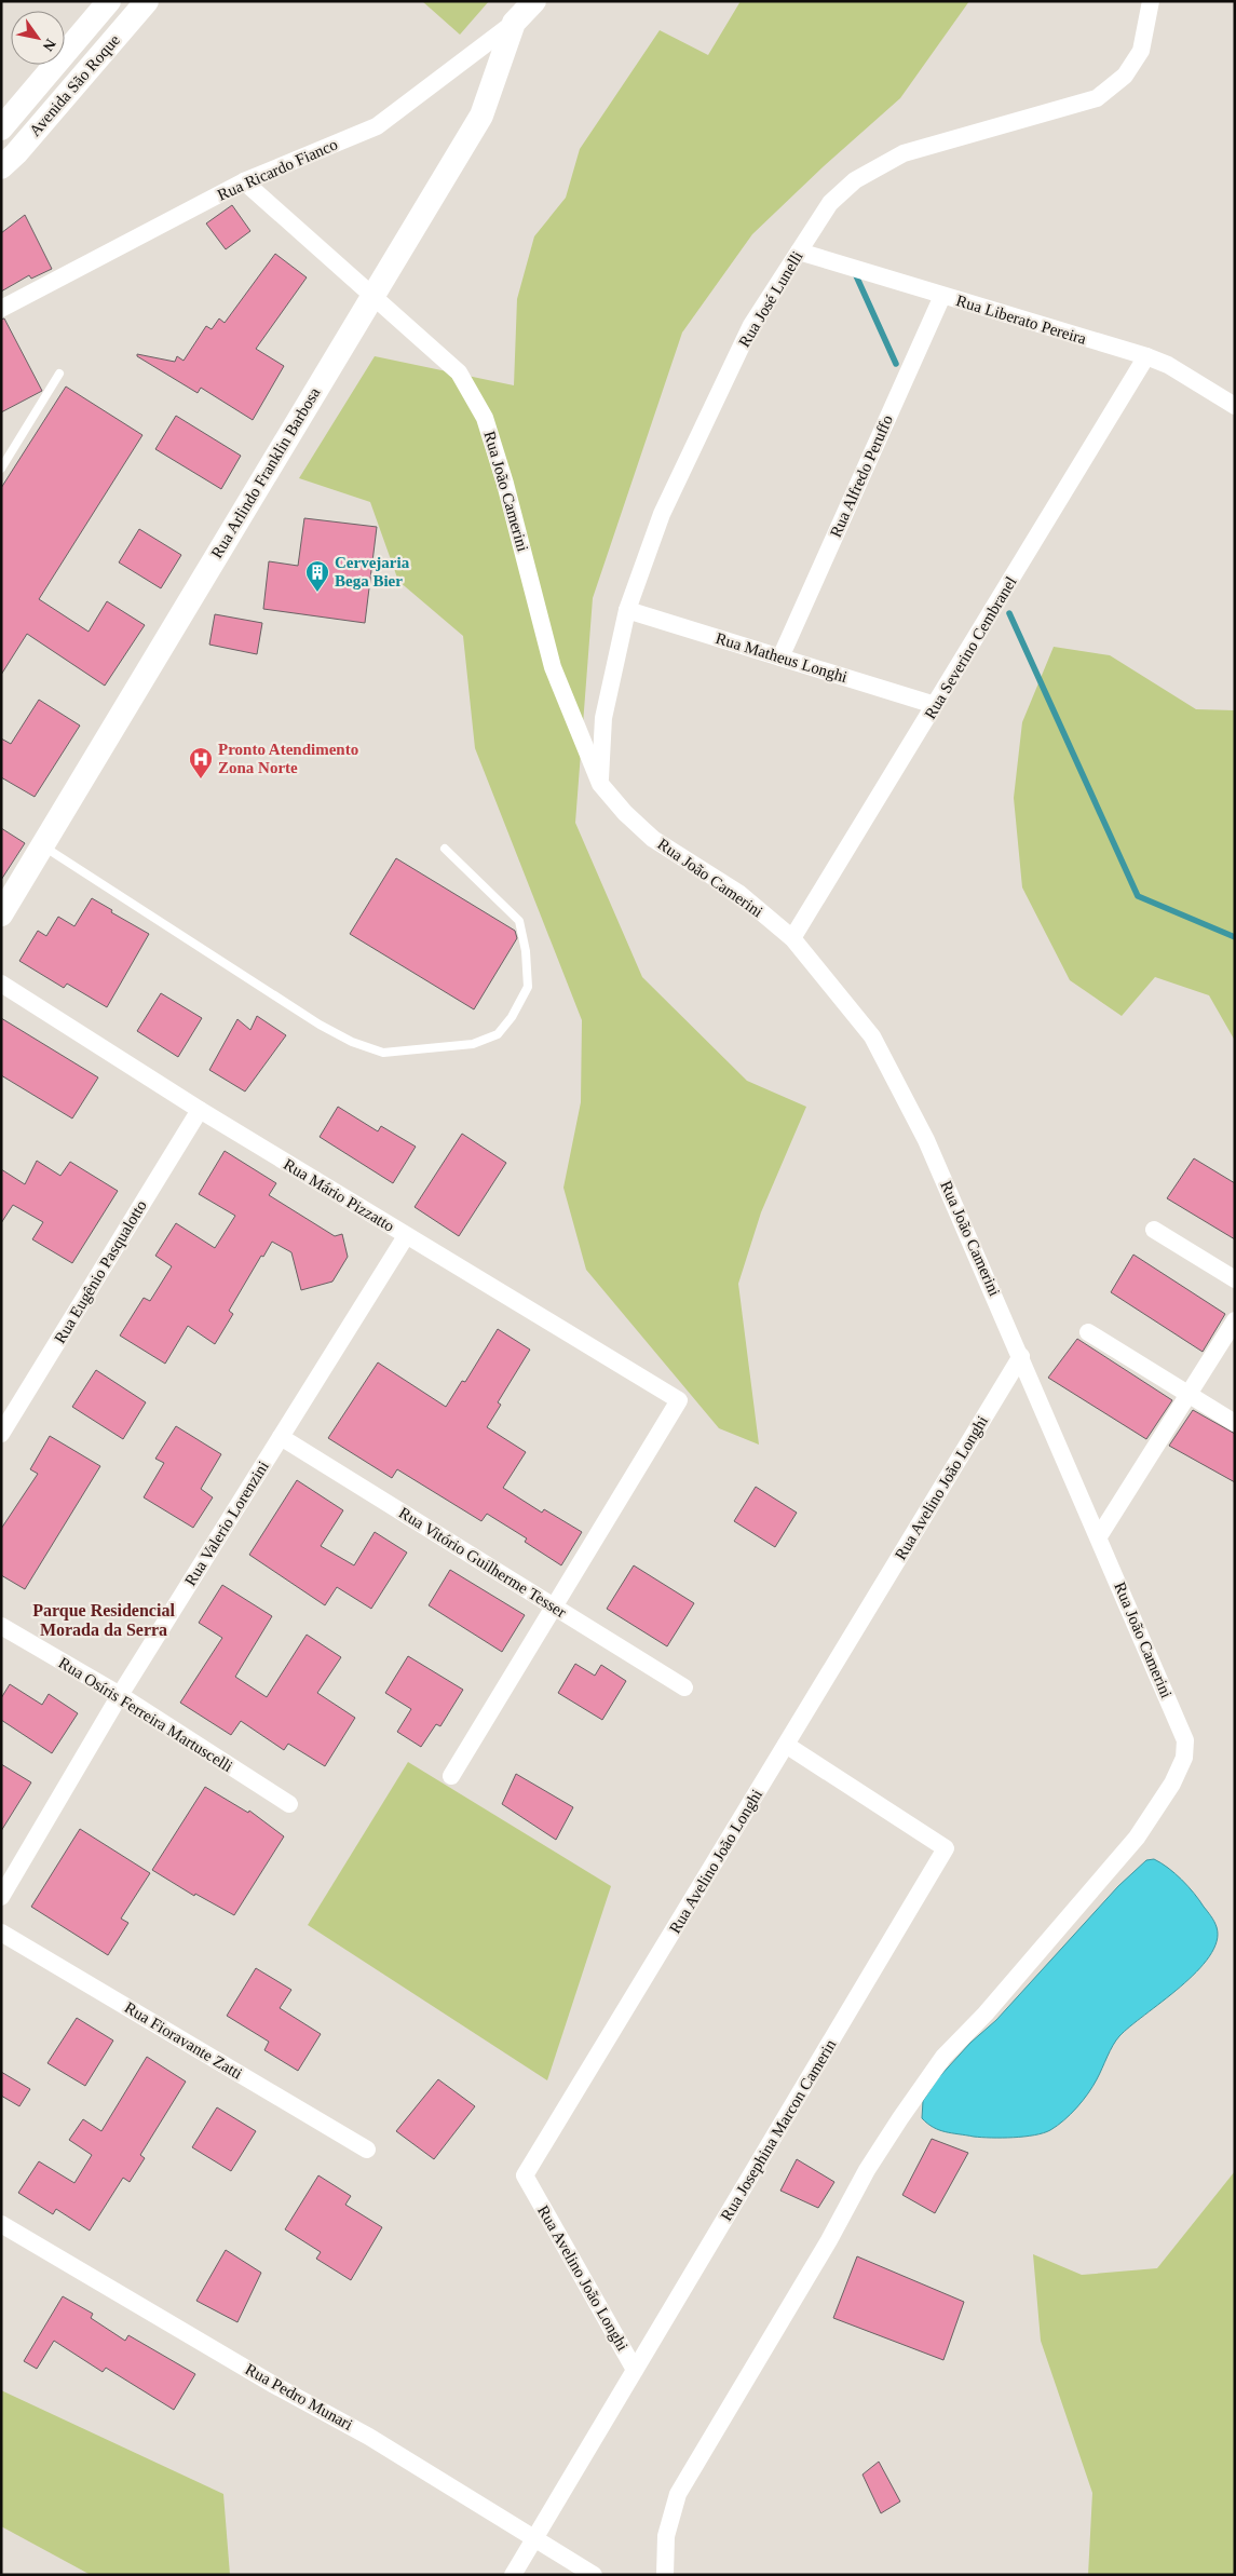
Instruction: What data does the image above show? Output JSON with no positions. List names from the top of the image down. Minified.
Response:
{"streets":{"street":["Avenida São Roque","Rua Ricardo Fianco","Rua José Lunelli","Rua Liberato Pereira","Rua Arlindo Franklin Barbosa","Rua Alfredo Peruffo","Rua João Camerini","Rua Severino Cembranel","Rua Matheus Longhi","Rua Mário Pizzatto","Rua Eugênio Pasqualotto","Rua Avelino João Longhi","Rua Valerio Lorenzini","Rua Vitório Guilherme Tesser","Rua Osíris Ferreira Martuscelli","Rua Fioravante Zatti","Rua Josephina Marcon Camerin","Rua Pedro Munari"]},"crossings":[["Rua Ricardo Fianco","Rua Arlindo Franklin Barbosa"],["Rua Ricardo Fianco","Rua João Camerini"],["Rua José Lunelli","Rua Liberato Pereira"],["Rua José Lunelli","Rua João Camerini"],["Rua José Lunelli","Rua Matheus Longhi"],["Rua Liberato Pereira","Rua Alfredo Peruffo"],["Rua Liberato Pereira","Rua Severino Cembranel"],["Rua Arlindo Franklin Barbosa","Rua João Camerini"],["Rua Alfredo Peruffo","Rua Matheus Longhi"],["Rua João Camerini","Rua Severino Cembranel"],["Rua João Camerini","Rua Avelino João Longhi"],["Rua Severino Cembranel","Rua Matheus Longhi"],["Rua Mário Pizzatto","Rua Eugênio Pasqualotto"],["Rua Mário Pizzatto","Rua Valerio Lorenzini"],["Rua Mário Pizzatto","Rua Vitório Guilherme Tesser"],["Rua Avelino João Longhi","Rua Josephina Marcon Camerin"],["Rua Valerio Lorenzini","Rua Vitório Guilherme Tesser"],["Rua Valerio Lorenzini","Rua Osíris Ferreira Martuscelli"],["Rua Josephina Marcon Camerin","Rua Pedro Munari"]],"districts":["Parque Residencial Morada da Serra"],"places":{"building":["Cervejaria Bega Bier"],"hospital":["Pronto Atendimento Zona Norte"]},"north":"bottom right"}
